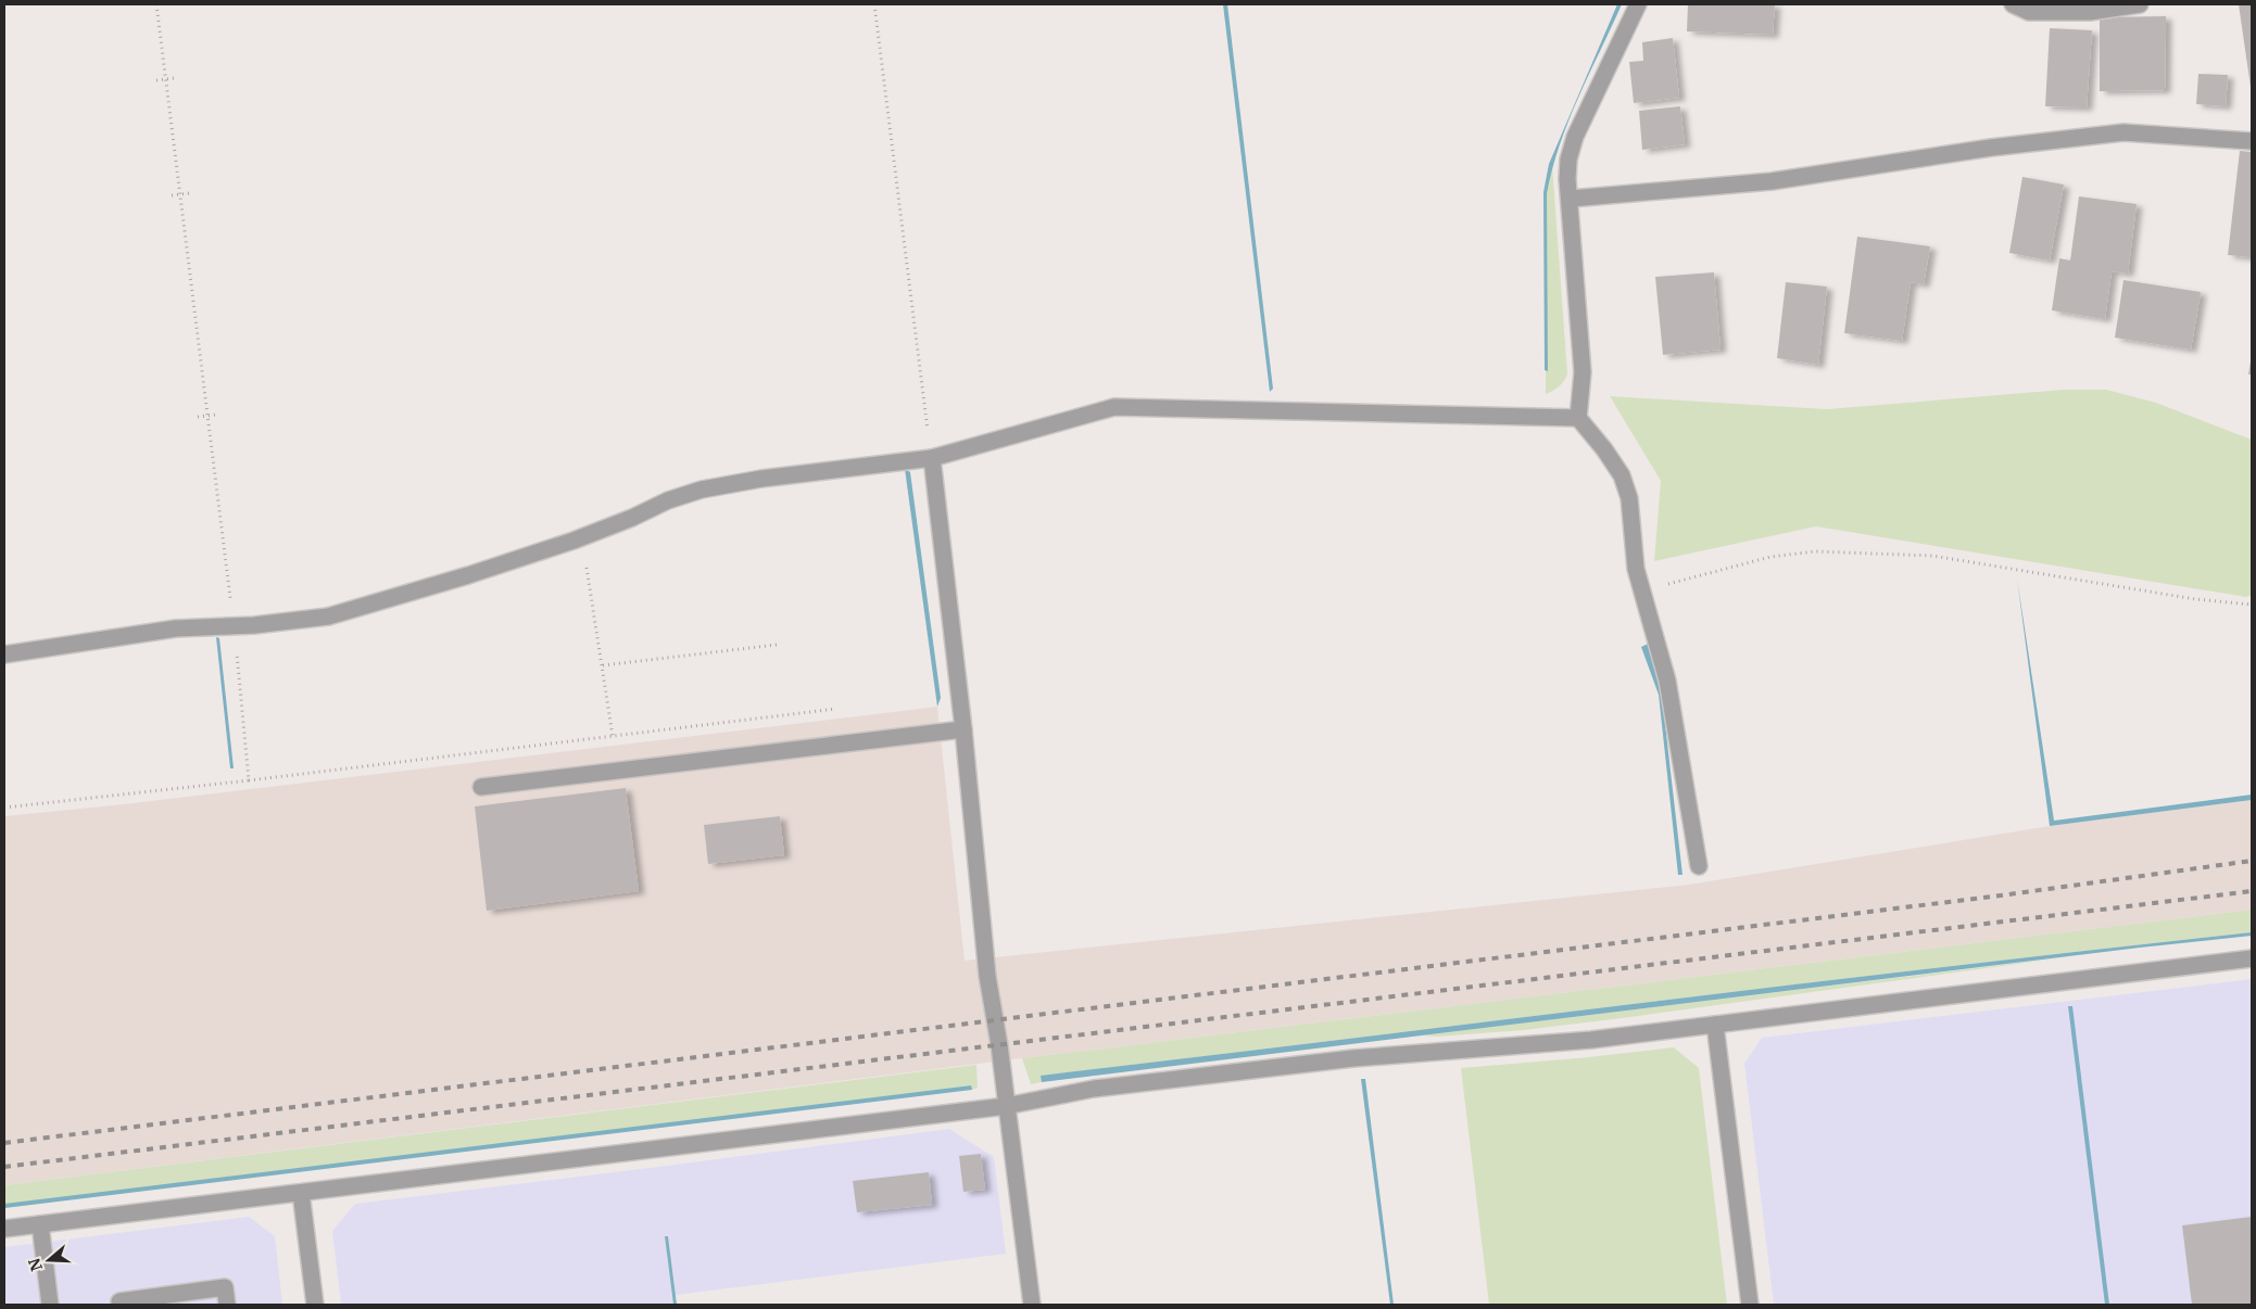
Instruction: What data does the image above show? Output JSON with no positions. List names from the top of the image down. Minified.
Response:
{"north":"left"}
